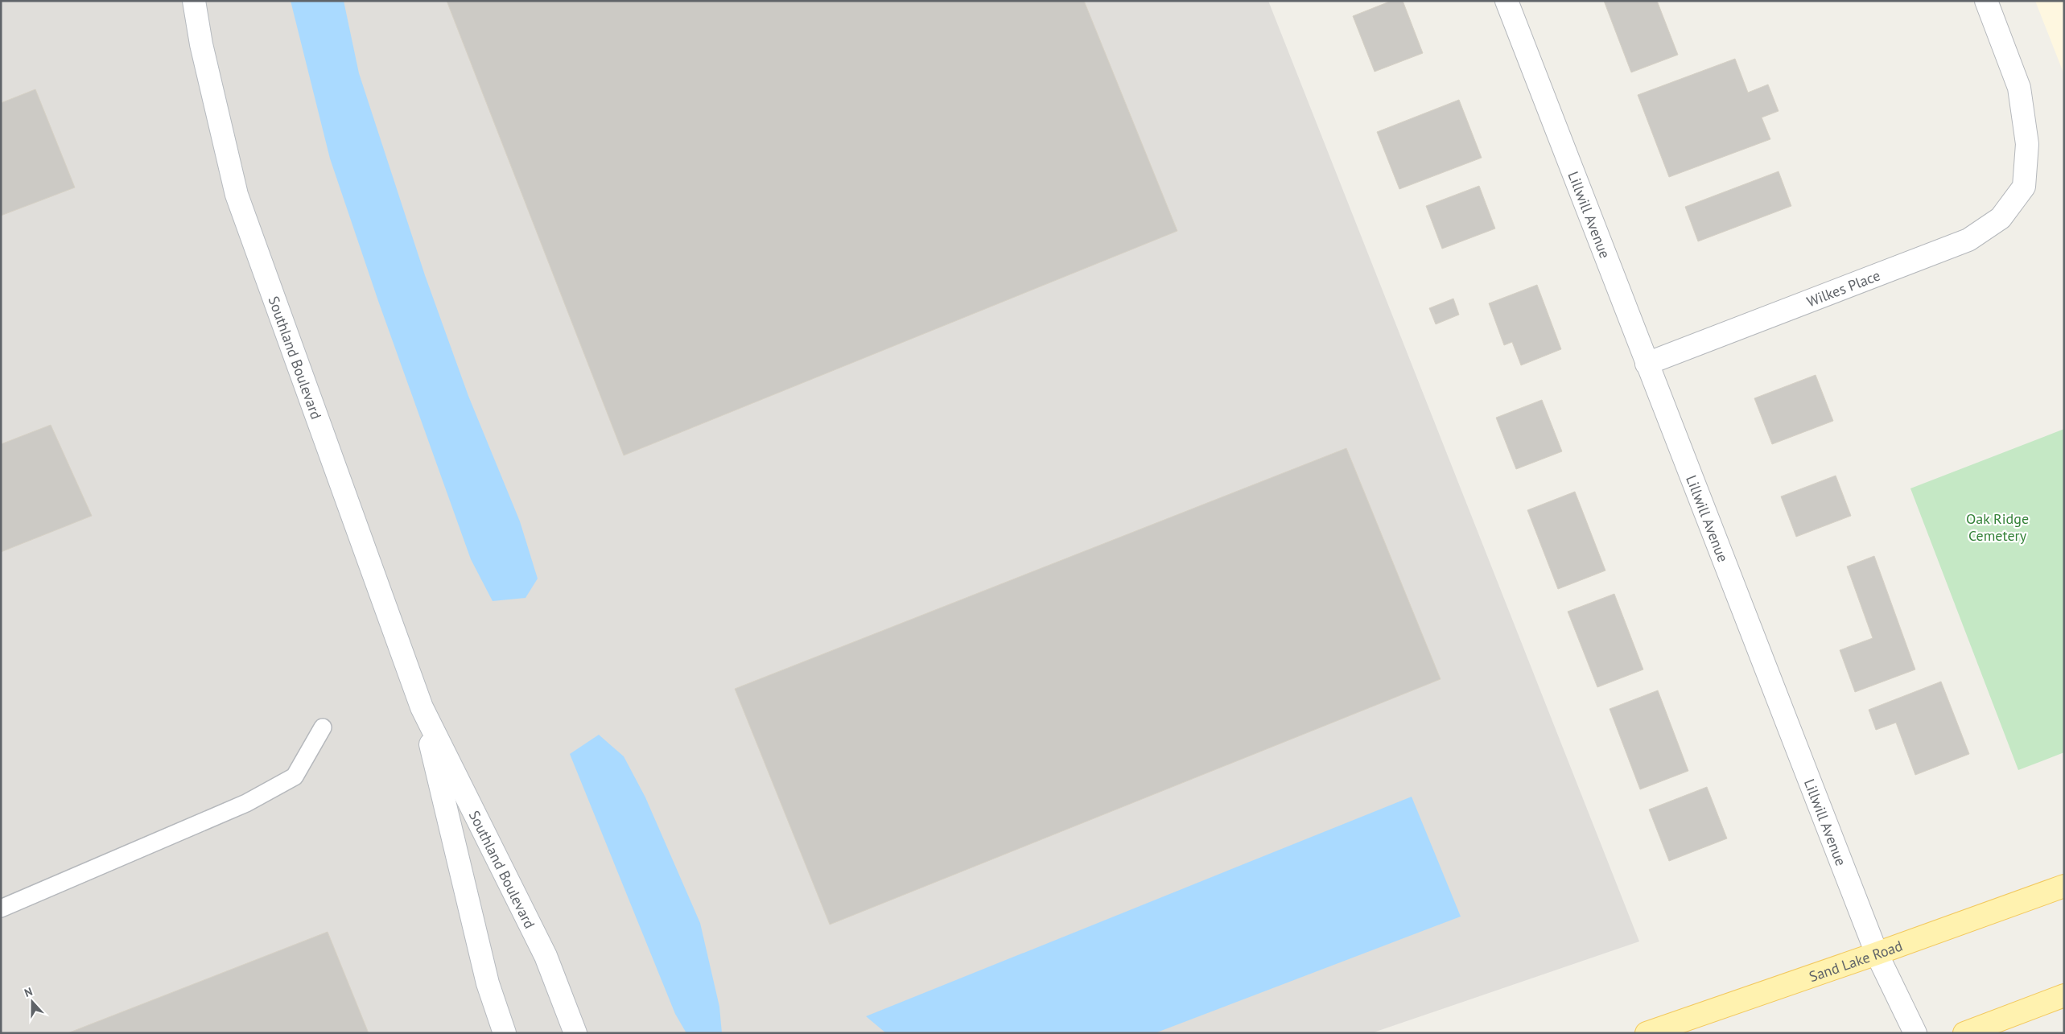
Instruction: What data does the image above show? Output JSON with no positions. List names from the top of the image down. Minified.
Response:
{"streets":{"main road":["Sand Lake Road"],"street":["Lillwill Avenue","Wilkes Place","Southland Boulevard"]},"crossings":[["Lillwill Avenue","Wilkes Place"],["Lillwill Avenue","Sand Lake Road"]],"parks":["Oak Ridge Cemetery"],"north":"top"}
